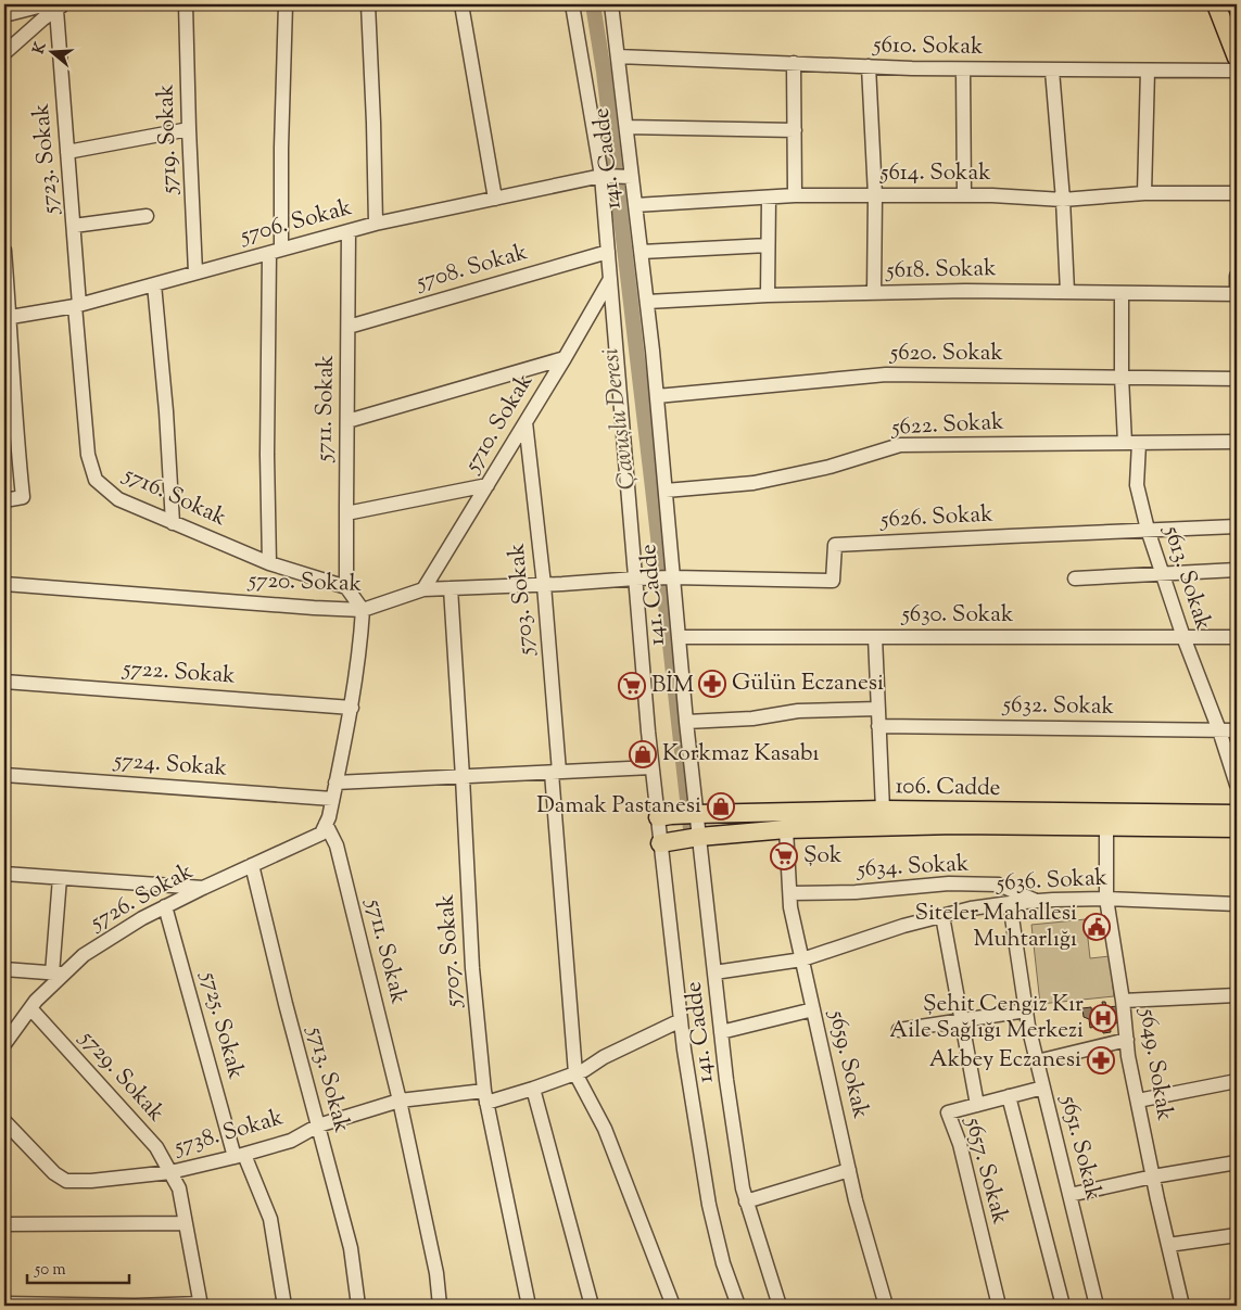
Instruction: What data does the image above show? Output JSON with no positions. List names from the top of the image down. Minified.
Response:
{"streets":{"main road":["106. Cadde"],"street":["5610. Sokak","5719. Sokak","5723. Sokak","141. Cadde","5614. Sokak","5706. Sokak","5708. Sokak","5618. Sokak","5620. Sokak","5711. Sokak","5710. Sokak","5622. Sokak","5716. Sokak","5626. Sokak","5613. Sokak","5720. Sokak","5703. Sokak","5630. Sokak","5722. Sokak","5632. Sokak","5724. Sokak","5634. Sokak","5636. Sokak","5726. Sokak","5707. Sokak","5725. Sokak","5659. Sokak","5649. Sokak","5729. Sokak","5713. Sokak","5738. Sokak","5651. Sokak","5657. Sokak"]},"crossings":[["5610. Sokak","141. Cadde"],["5719. Sokak","5706. Sokak"],["5723. Sokak","5706. Sokak"],["5723. Sokak","5716. Sokak"],["141. Cadde","5614. Sokak"],["141. Cadde","5706. Sokak"],["141. Cadde","5708. Sokak"],["141. Cadde","5618. Sokak"],["141. Cadde","5620. Sokak"],["141. Cadde","5710. Sokak"],["141. Cadde","5622. Sokak"],["141. Cadde","5626. Sokak"],["141. Cadde","5720. Sokak"],["141. Cadde","5630. Sokak"],["141. Cadde","106. Cadde"],["141. Cadde","5636. Sokak"],["141. Cadde","5738. Sokak"],["5706. Sokak","5711. Sokak"],["5706. Sokak","5716. Sokak"],["5708. Sokak","5711. Sokak"],["5618. Sokak","5613. Sokak"],["5620. Sokak","5613. Sokak"],["5711. Sokak","5716. Sokak"],["5711. Sokak","5726. Sokak"],["5711. Sokak","5738. Sokak"],["5710. Sokak","5720. Sokak"],["5710. Sokak","5703. Sokak"],["5622. Sokak","5613. Sokak"],["5626. Sokak","5613. Sokak"],["5626. Sokak","5720. Sokak"],["5613. Sokak","5630. Sokak"],["5613. Sokak","5632. Sokak"],["5720. Sokak","5703. Sokak"],["5720. Sokak","5707. Sokak"],["5703. Sokak","5738. Sokak"],["106. Cadde","5659. Sokak"],["106. Cadde","5649. Sokak"],["5634. Sokak","5636. Sokak"],["5634. Sokak","5659. Sokak"],["5636. Sokak","5659. Sokak"],["5636. Sokak","5649. Sokak"],["5636. Sokak","5651. Sokak"],["5726. Sokak","5725. Sokak"],["5726. Sokak","5729. Sokak"],["5726. Sokak","5713. Sokak"],["5707. Sokak","5738. Sokak"],["5725. Sokak","5738. Sokak"],["5729. Sokak","5738. Sokak"],["5713. Sokak","5738. Sokak"],["5651. Sokak","5657. Sokak"]],"water":["Çavuşlu Deresi"],"places":{"pharmacy":["Gülün Eczanesi","Akbey Eczanesi"],"supermarket":["BİM","Şok"],"shop":["Korkmaz Kasabı","Damak Pastanesi"],"public building":["Siteler Mahallesi Muhtarlığı"],"hospital":["Şehit Cengiz Kır Aile Sağlığı Merkezi"]},"scale_bar":"50 m","north":"left"}
